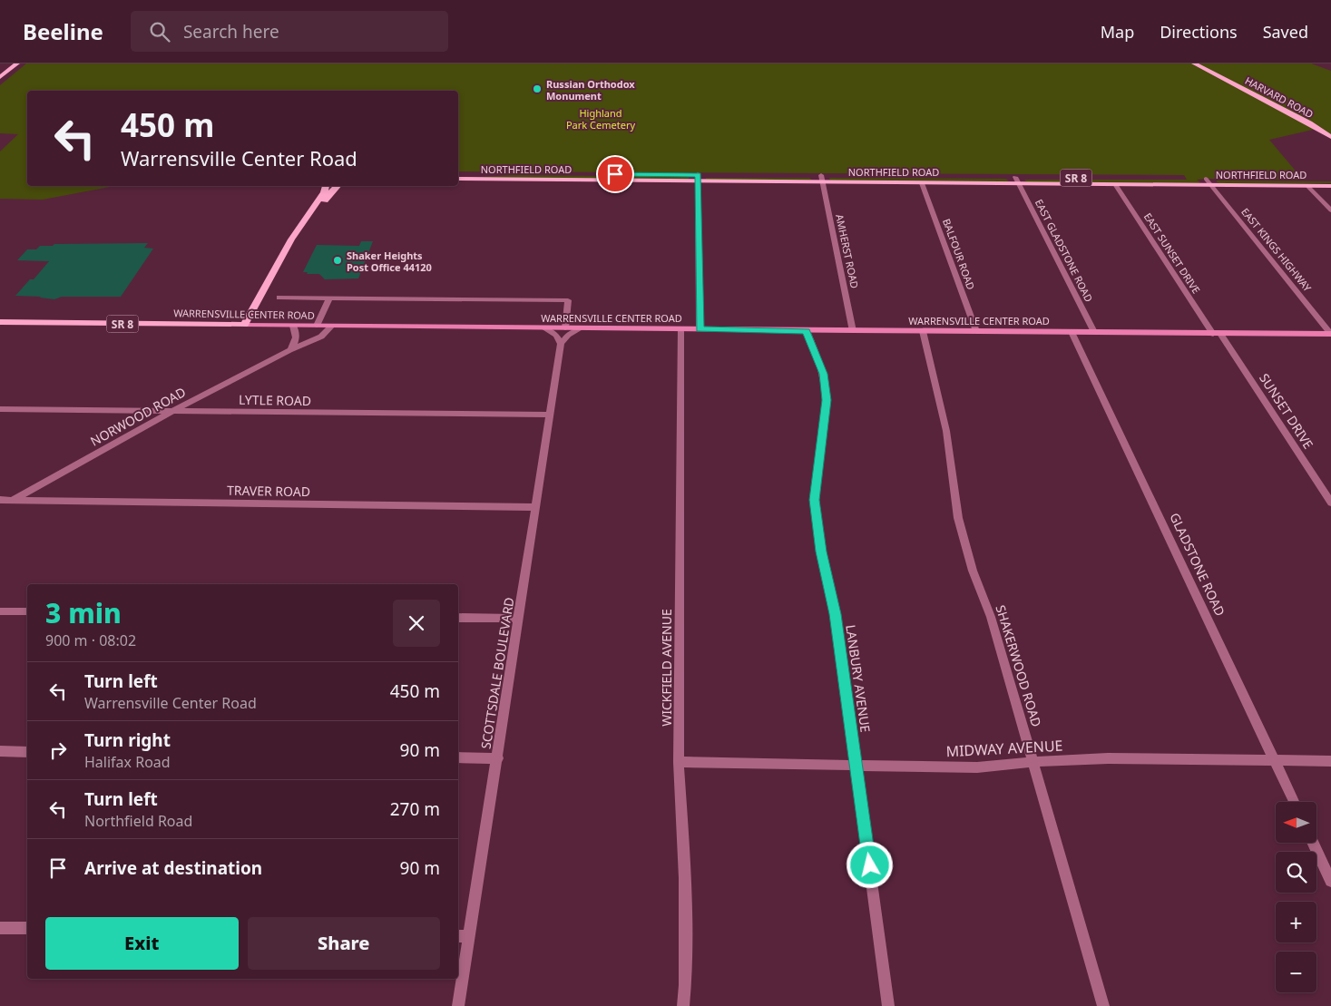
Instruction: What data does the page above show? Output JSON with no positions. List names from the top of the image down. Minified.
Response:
{"streets":{"main road":["HARVARD ROAD","NORTHFIELD ROAD","SR 8","WARRENSVILLE CENTER ROAD"],"street":["EAST KINGS HIGHWAY","EAST GLADSTONE ROAD","AMHERST ROAD","EAST SUNSET DRIVE","BALFOUR ROAD","LYTLE ROAD","SUNSET DRIVE","NORWOOD ROAD","TRAVER ROAD","GLADSTONE ROAD","SHAKERWOOD ROAD","WICKFIELD AVENUE","SCOTTSDALE BOULEVARD","LANBURY AVENUE","MIDWAY AVENUE"]},"crossings":[["NORTHFIELD ROAD","EAST KINGS HIGHWAY"],["NORTHFIELD ROAD","EAST GLADSTONE ROAD"],["NORTHFIELD ROAD","AMHERST ROAD"],["NORTHFIELD ROAD","EAST SUNSET DRIVE"],["NORTHFIELD ROAD","BALFOUR ROAD"],["EAST KINGS HIGHWAY","WARRENSVILLE CENTER ROAD"],["EAST GLADSTONE ROAD","WARRENSVILLE CENTER ROAD"],["AMHERST ROAD","WARRENSVILLE CENTER ROAD"],["EAST SUNSET DRIVE","WARRENSVILLE CENTER ROAD"],["EAST SUNSET DRIVE","SUNSET DRIVE"],["BALFOUR ROAD","WARRENSVILLE CENTER ROAD"],["WARRENSVILLE CENTER ROAD","SUNSET DRIVE"],["WARRENSVILLE CENTER ROAD","NORWOOD ROAD"],["WARRENSVILLE CENTER ROAD","GLADSTONE ROAD"],["WARRENSVILLE CENTER ROAD","SHAKERWOOD ROAD"],["WARRENSVILLE CENTER ROAD","WICKFIELD AVENUE"],["WARRENSVILLE CENTER ROAD","LANBURY AVENUE"],["LYTLE ROAD","NORWOOD ROAD"],["LYTLE ROAD","SCOTTSDALE BOULEVARD"],["NORWOOD ROAD","TRAVER ROAD"],["TRAVER ROAD","SCOTTSDALE BOULEVARD"],["GLADSTONE ROAD","MIDWAY AVENUE"],["SHAKERWOOD ROAD","MIDWAY AVENUE"],["WICKFIELD AVENUE","MIDWAY AVENUE"],["LANBURY AVENUE","MIDWAY AVENUE"]],"parks":["Highland Park Cemetery"],"places":["Russian Orthodox Monument","Shaker Heights Post Office 44120"],"north":"left","page":{"header":"Beeline","search":"Search here","nav":["Map","Directions","Saved"],"turn":["450 m","Warrensville Center Road"],"heading":["3 min","900 m · 08:02"],"list":[{"name":"Turn left","note":"Warrensville Center Road","value":"450 m"},{"name":"Turn right","note":"Halifax Road","value":"90 m"},{"name":"Turn left","note":"Northfield Road","value":"270 m"},{"name":"Arrive at destination","value":"90 m"}],"map_buttons":["+","−"],"buttons":["Exit","Share"]}}
